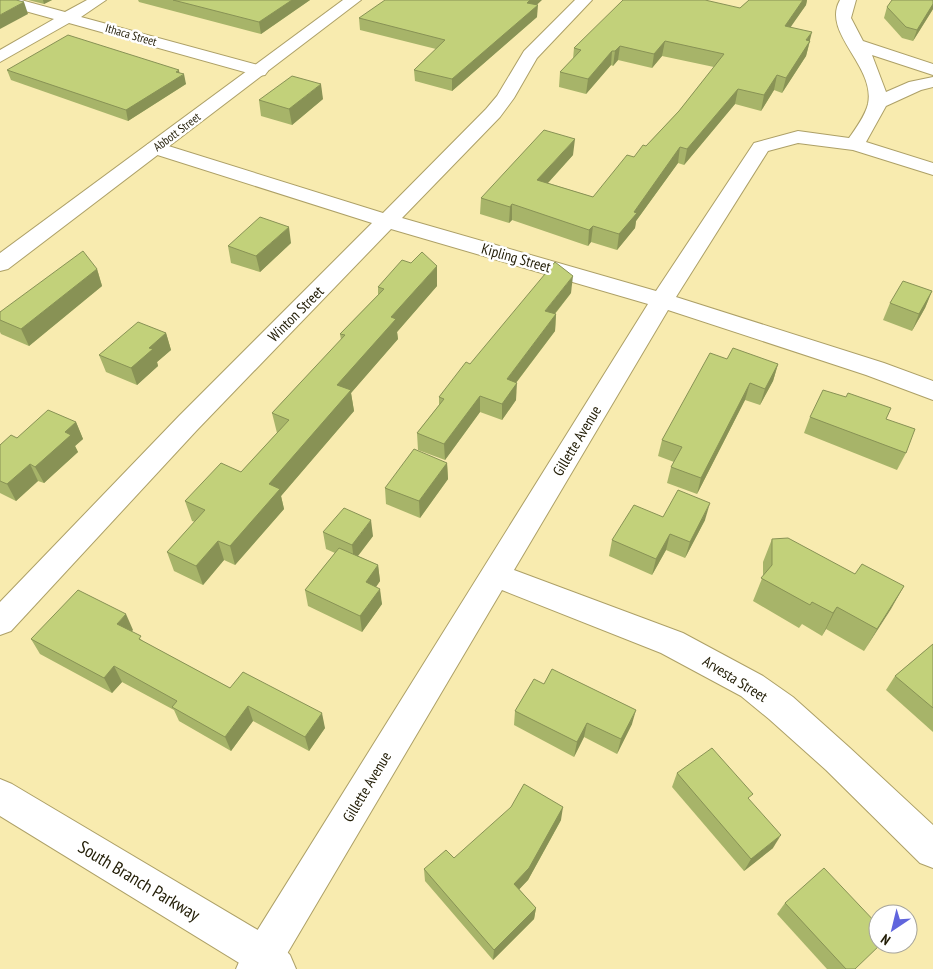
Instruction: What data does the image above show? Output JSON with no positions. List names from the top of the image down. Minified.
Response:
{"streets":{"street":["Ithaca Street","Abbott Street","Kipling Street","Winton Street","Gillette Avenue","Arvesta Street","South Branch Parkway"]},"crossings":[["Ithaca Street","Abbott Street"],["Abbott Street","Kipling Street"],["Kipling Street","Winton Street"],["Kipling Street","Gillette Avenue"],["Gillette Avenue","Arvesta Street"],["Gillette Avenue","South Branch Parkway"]],"north":"bottom left"}
